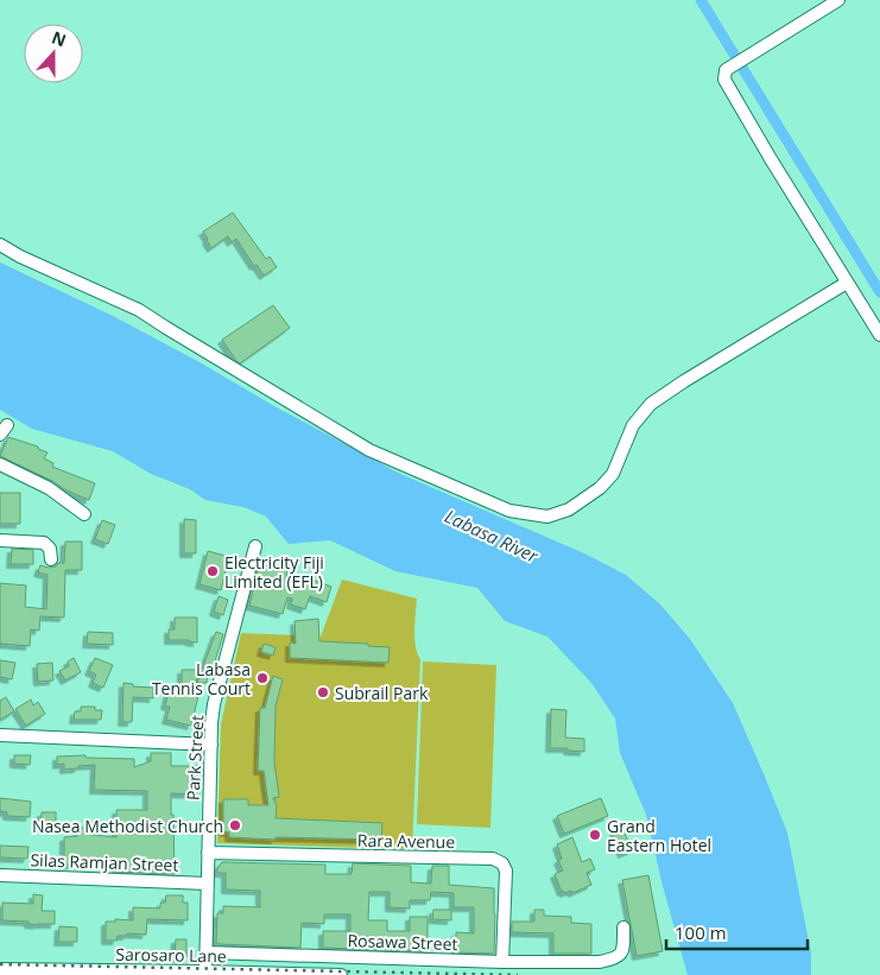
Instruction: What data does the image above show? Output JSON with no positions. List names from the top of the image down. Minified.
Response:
{"streets":{"street":["Park Street","Rara Avenue","Silas Ramjan Street","Rosawa Street","Sarosaro Lane"]},"crossings":[["Park Street","Rara Avenue"],["Park Street","Silas Ramjan Street"],["Park Street","Rosawa Street"],["Park Street","Sarosaro Lane"],["Rara Avenue","Rosawa Street"]],"water":["Labasa River"],"places":["Electricity Fiji Limited (EFL)","Labasa Tennis Court","Subrail Park","Nasea Methodist Church","Grand Eastern Hotel"],"scale_bar":"100 m","north":"top"}
